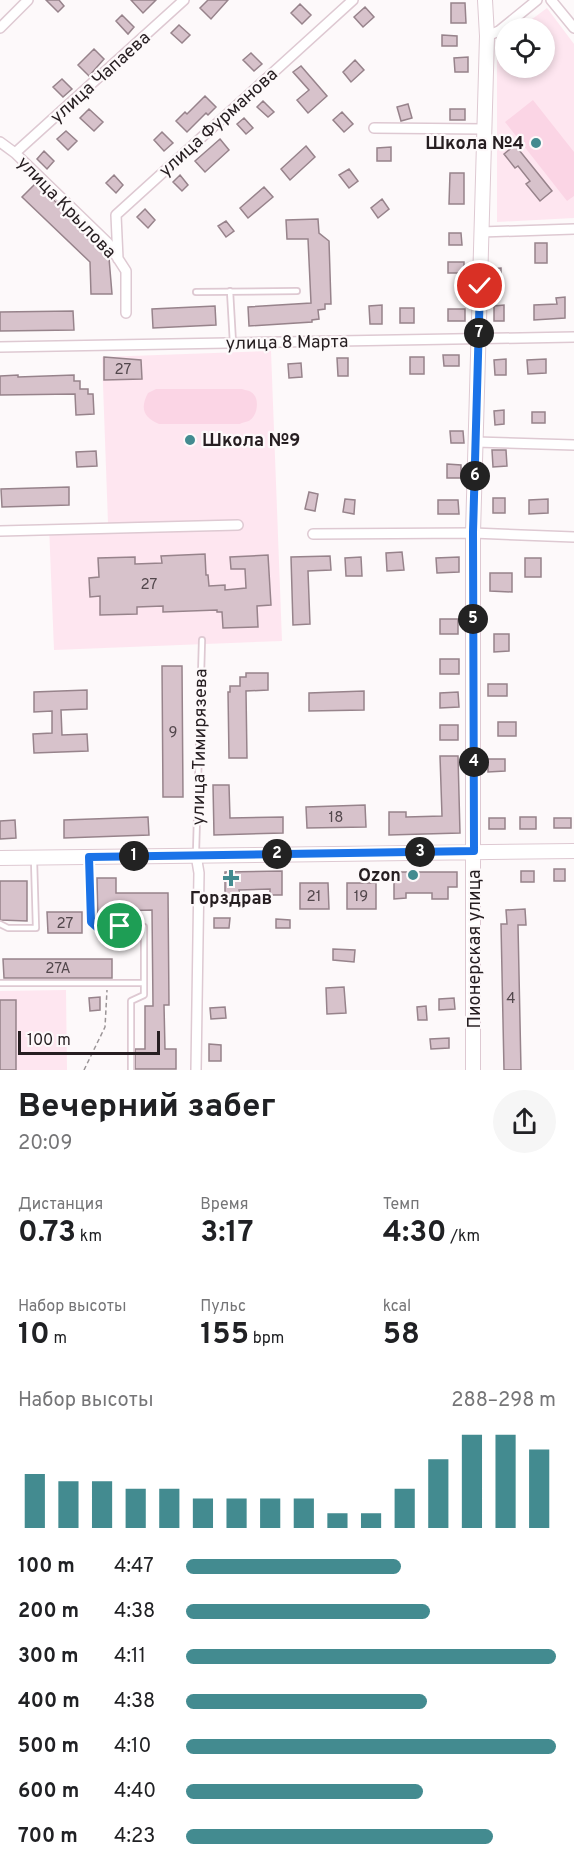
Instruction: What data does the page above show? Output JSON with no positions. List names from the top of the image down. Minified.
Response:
{"streets":{"street":["улица Чапаева","улица Фурманова","улица Крылова","улица 8 Марта","улица Тимирязева","Пионерская улица"]},"crossings":[["улица Чапаева","улица Крылова"],["улица Фурманова","улица Крылова"],["улица 8 Марта","Пионерская улица"]],"places":{"other":["Школа №4","Школа №9","Ozon"],"health":["Горздрав"]},"house_numbers":["27","27","9","18","21","19","27","27А","4"],"scale_bar":"100 m","page":{"pins":["7","6","5","4","3","2","1"],"scale":"100 m","heading":["Вечерний забег","20:09"],"stats":[["Дистанция","0.73 km"],["Время","3:17"],["Темп","4:30 /km"],["Набор высоты","10 m"],["Пульс","155 bpm"],["kcal","58"]],"chart":["Набор высоты","288–298 m"],"list":[{"name":"100 m","note":"4:47"},{"name":"200 m","note":"4:38"},{"name":"300 m","note":"4:11"},{"name":"400 m","note":"4:38"},{"name":"500 m","note":"4:10"},{"name":"600 m","note":"4:40"},{"name":"700 m","note":"4:23"}]}}
